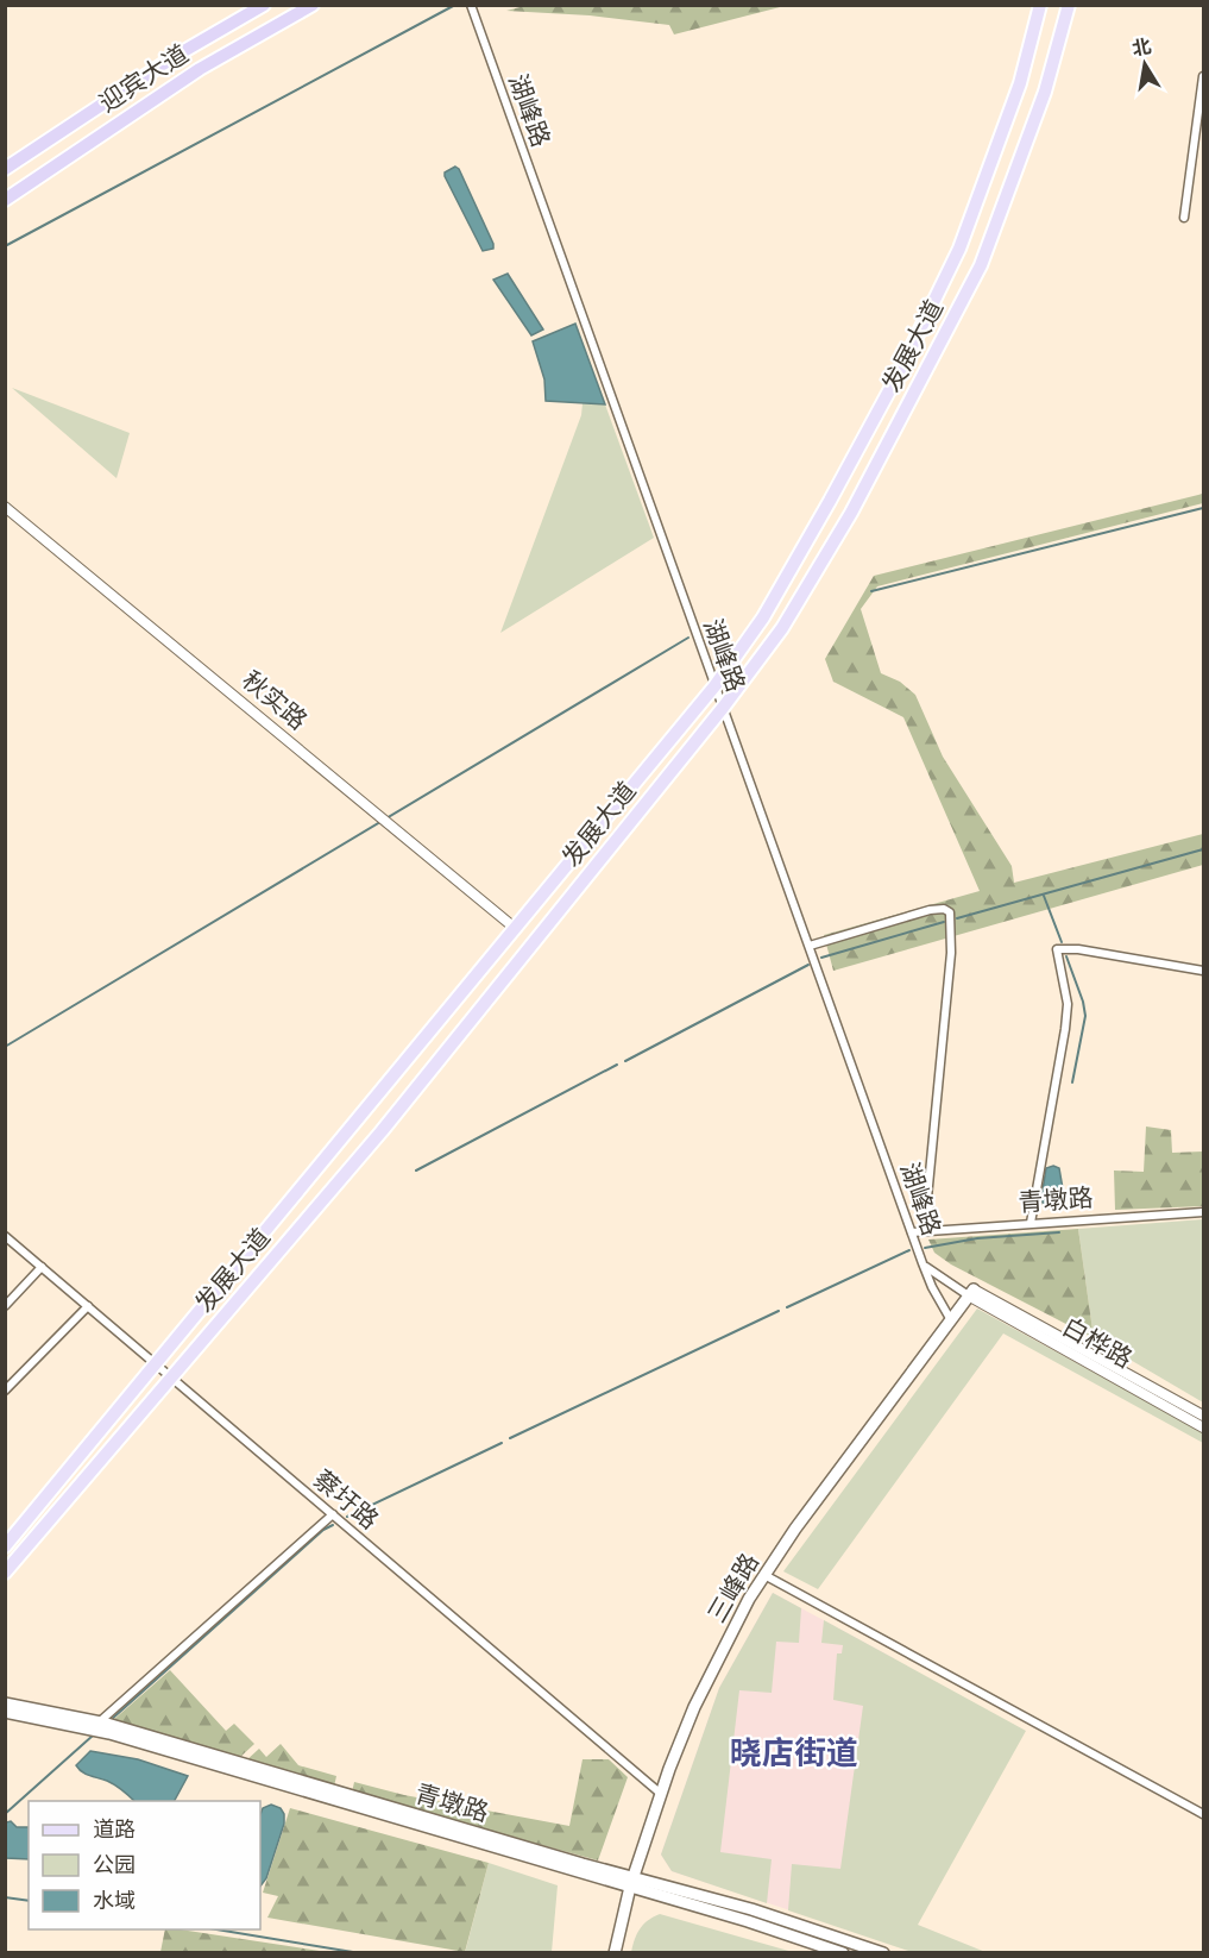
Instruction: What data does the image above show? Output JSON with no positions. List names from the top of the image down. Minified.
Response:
{"streets":{"highway":["迎宾大道"],"main road":["发展大道","青墩路","三峰路"],"street":["湖峰路","秋实路","白桦路","蔡圩路"]},"crossings":[["湖峰路","发展大道"],["湖峰路","青墩路"],["湖峰路","白桦路"],["湖峰路","三峰路"],["发展大道","秋实路"],["发展大道","蔡圩路"],["青墩路","三峰路"],["白桦路","三峰路"],["蔡圩路","三峰路"]],"districts":["晓店街道"],"legend":["道路","公园","水域"],"north":"top"}
